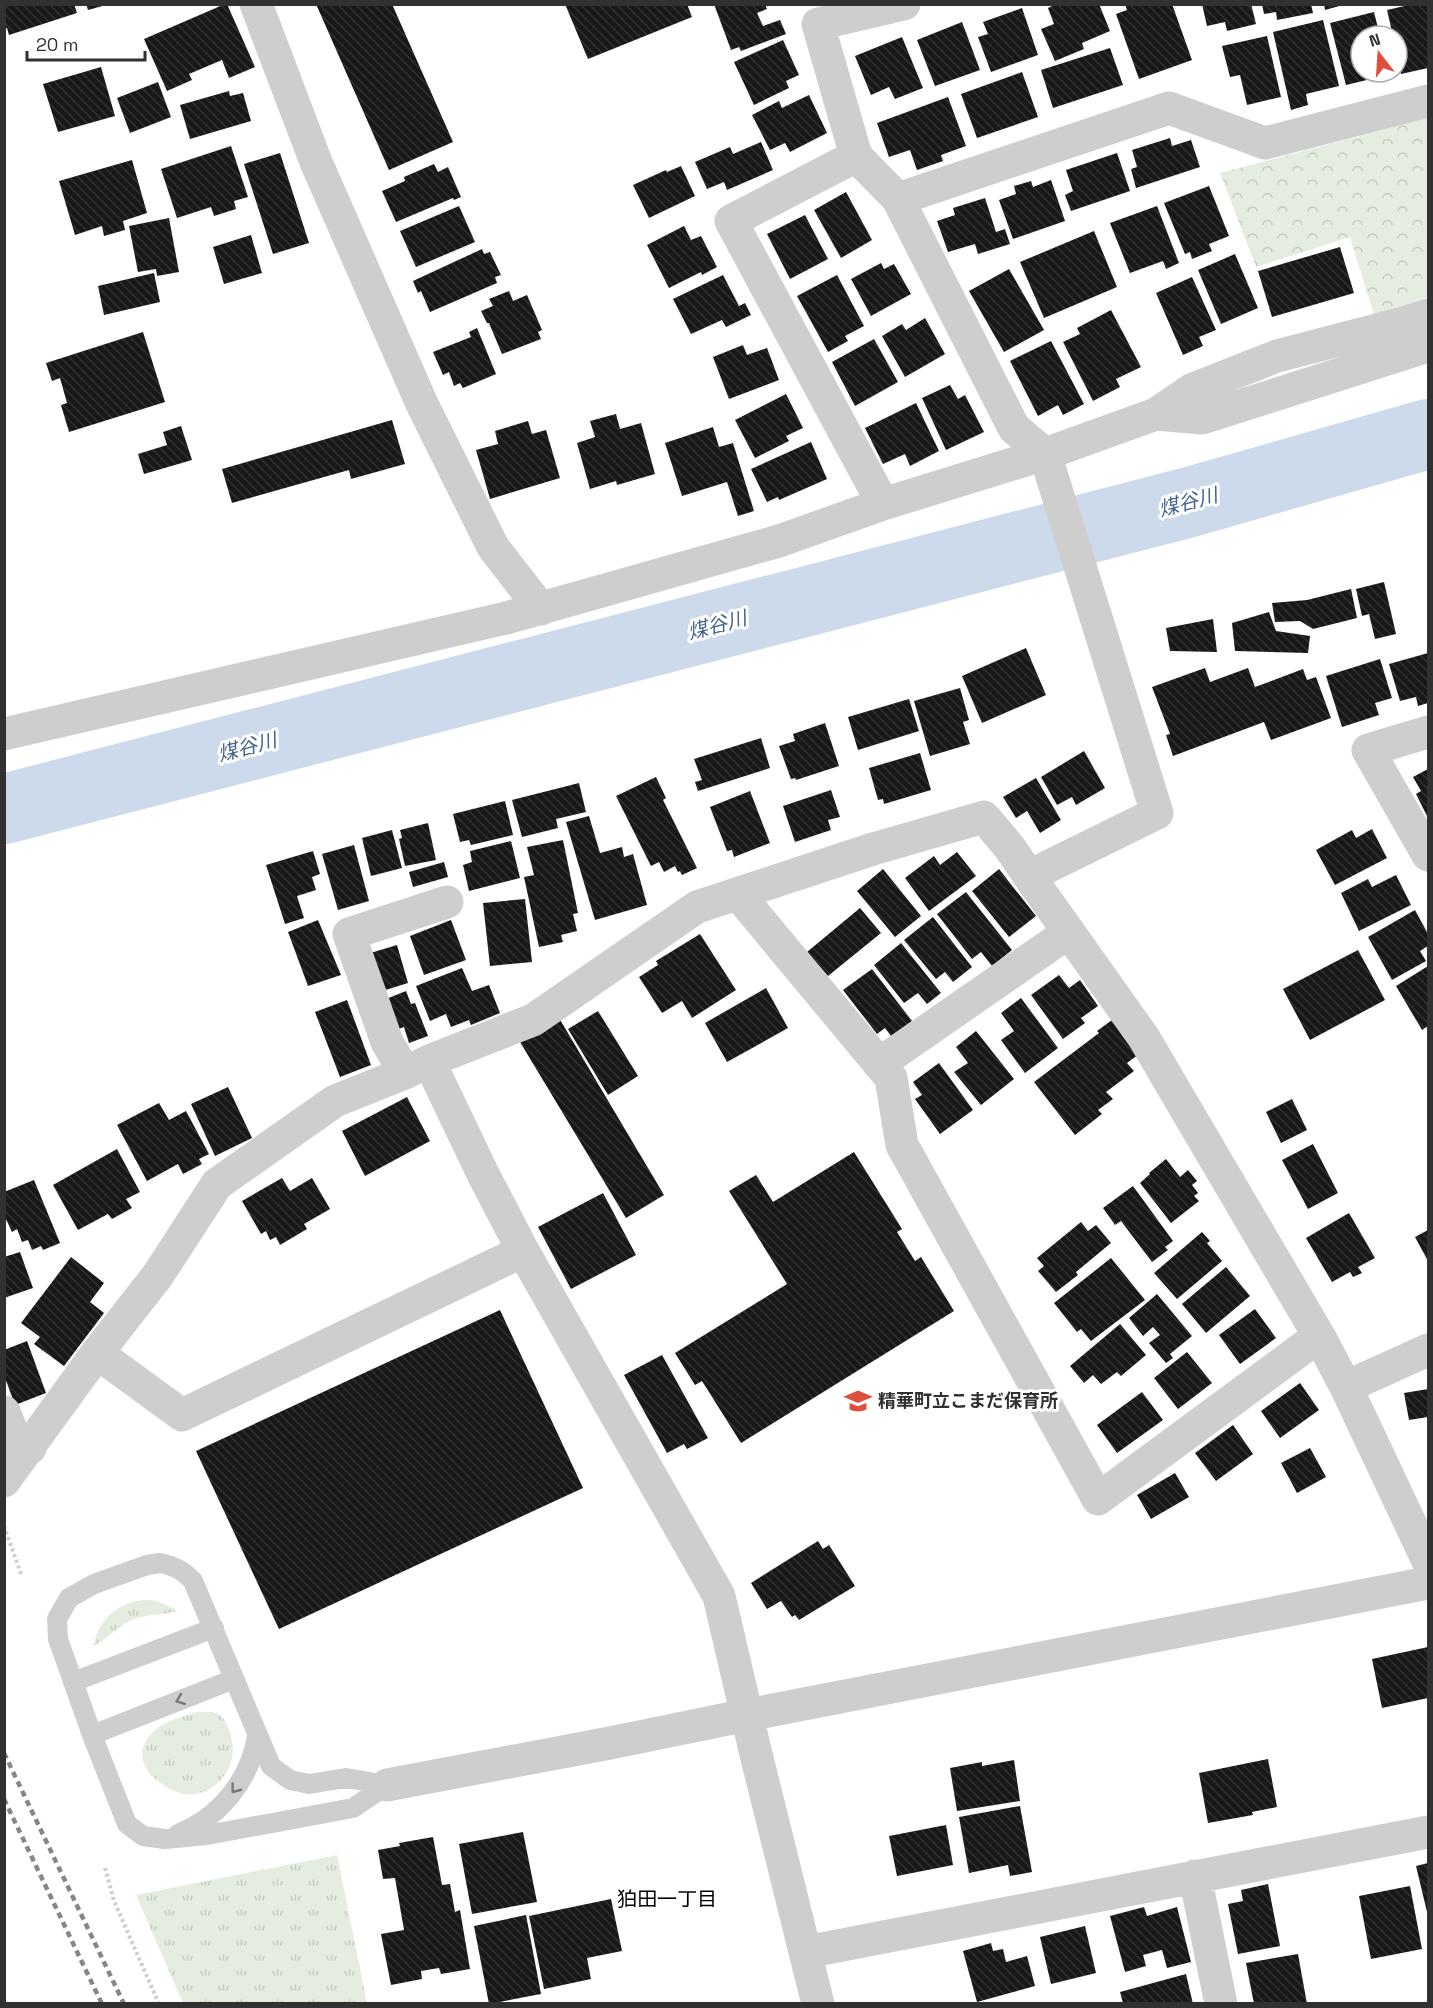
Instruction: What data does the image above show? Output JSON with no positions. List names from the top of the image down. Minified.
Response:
{"districts":["狛田一丁目"],"water":["煤谷川"],"places":{"school or university":["精華町立こまだ保育所"]},"scale_bar":"20 m","north":"top"}
